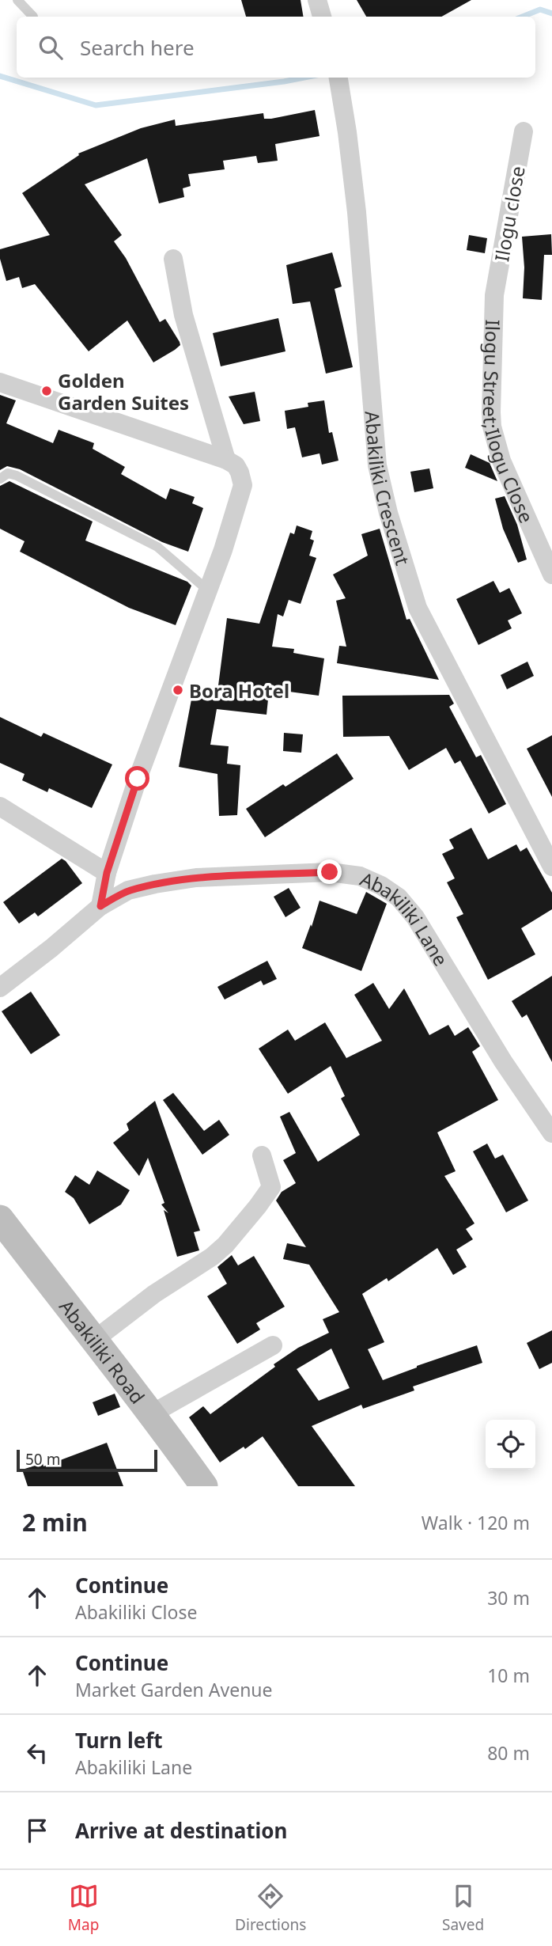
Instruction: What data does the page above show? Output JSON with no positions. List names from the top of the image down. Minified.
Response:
{"streets":{"main road":["Abakiliki Road"],"street":["Ilogu close","Ilogu Street;Ilogu Close","Abakiliki Crescent","Abakiliki Lane"]},"crossings":[["Ilogu close","Ilogu Street;Ilogu Close"]],"places":["Golden Garden Suites","Bora Hotel"],"scale_bar":"50 m","page":{"search":"Search here","scale":"50 m","heading":["2 min","Walk · 120 m"],"list":[["Continue","Abakiliki Close","30 m"],["Continue","Market Garden Avenue","10 m"],["Turn left","Abakiliki Lane","80 m"],"Arrive at destination"],"nav":["Map","Directions","Saved"]}}
